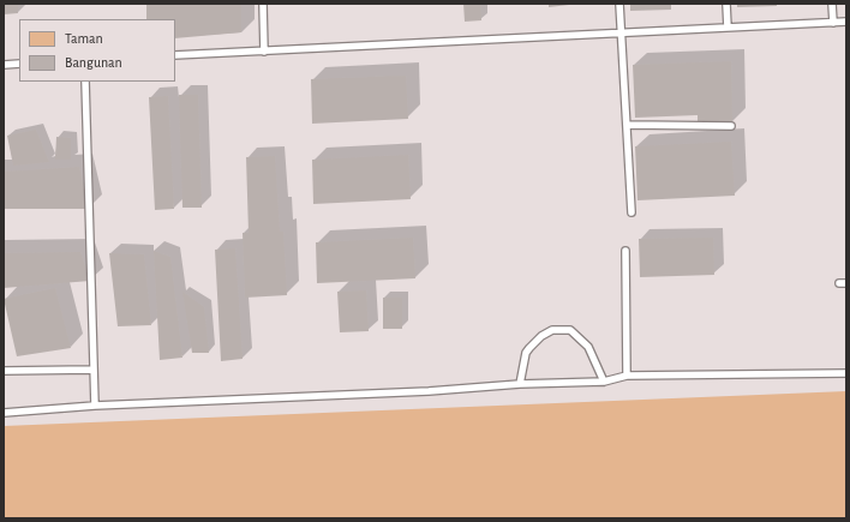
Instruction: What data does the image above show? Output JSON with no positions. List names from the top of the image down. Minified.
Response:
{"legend":["Taman","Bangunan"]}
